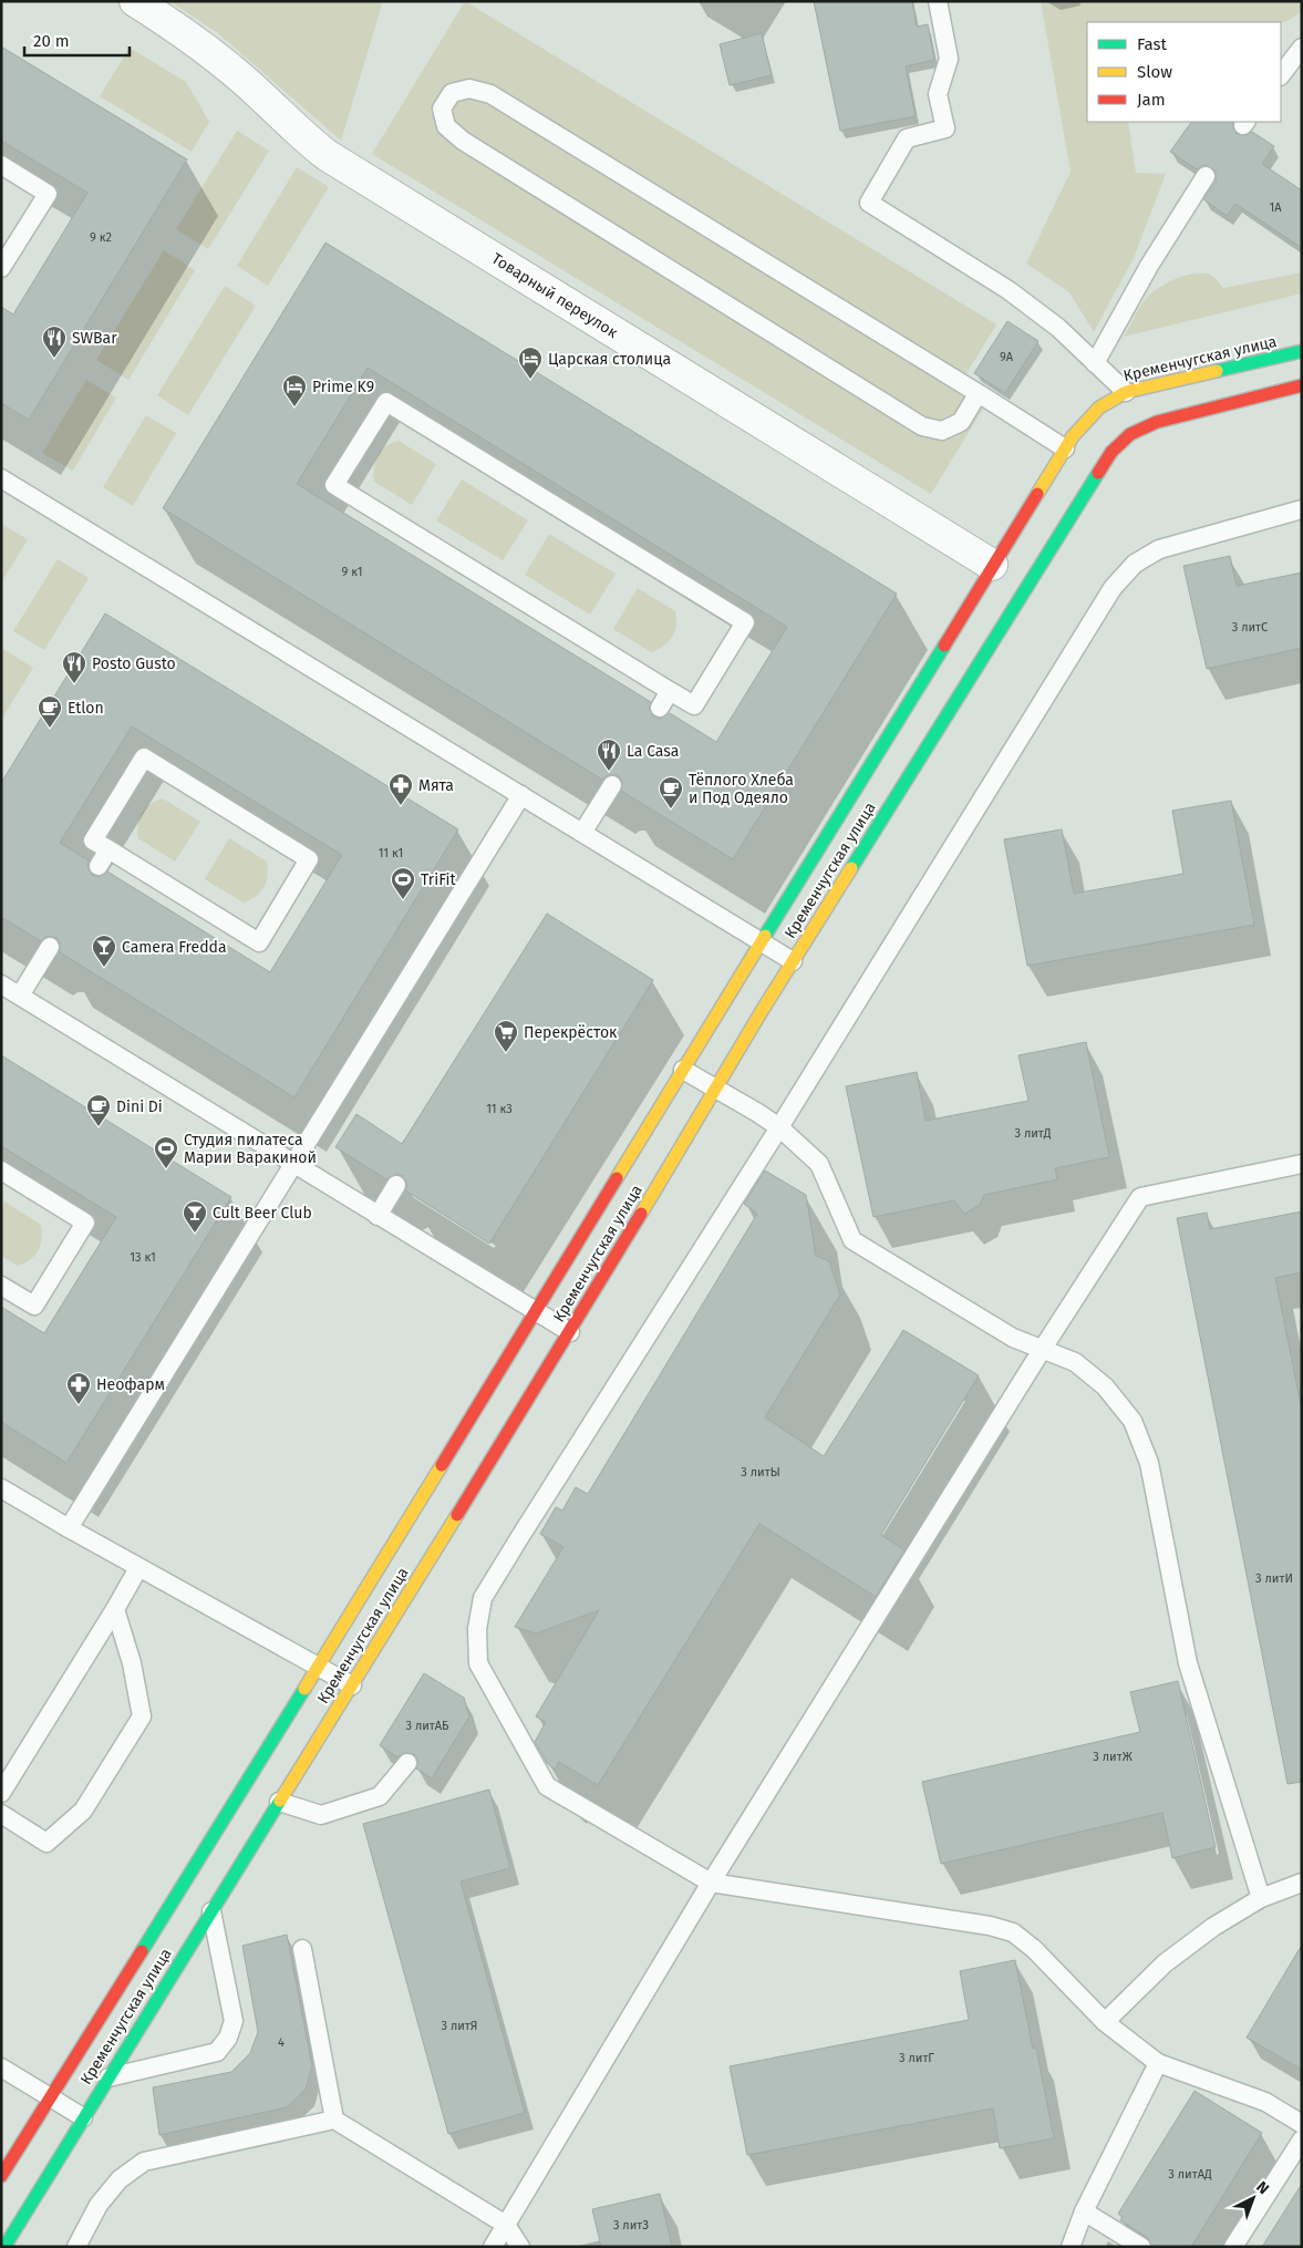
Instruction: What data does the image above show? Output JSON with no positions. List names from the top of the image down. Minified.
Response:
{"streets":{"street":["Товарный переулок","Кременчугская улица"]},"crossings":[["Товарный переулок","Кременчугская улица"]],"places":{"restaurant":["SWBar","Posto Gusto","La Casa"],"hotel":["Царская столица","Prime K9"],"cafe":["Etlon","Тёплого Хлеба и Под Одеяло","Dini Di"],"pharmacy":["Мята","Неофарм"],"sports":["TriFit","Студия пилатеса Марии Варакиной"],"bar":["Camera Fredda","Cult Beer Club"],"supermarket":["Перекрёсток"]},"house_numbers":["1А","9 к2","9А","9 к1","3 литС","11 к1","11 к3","3 литД","13 к1","3 литЫ","3 литИ","3 литАБ","3 литЖ","3 литЯ","4","3 литГ","3 литАД","3 литЗ"],"legend":["Fast","Slow","Jam"],"scale_bar":"20 m","north":"top right"}
